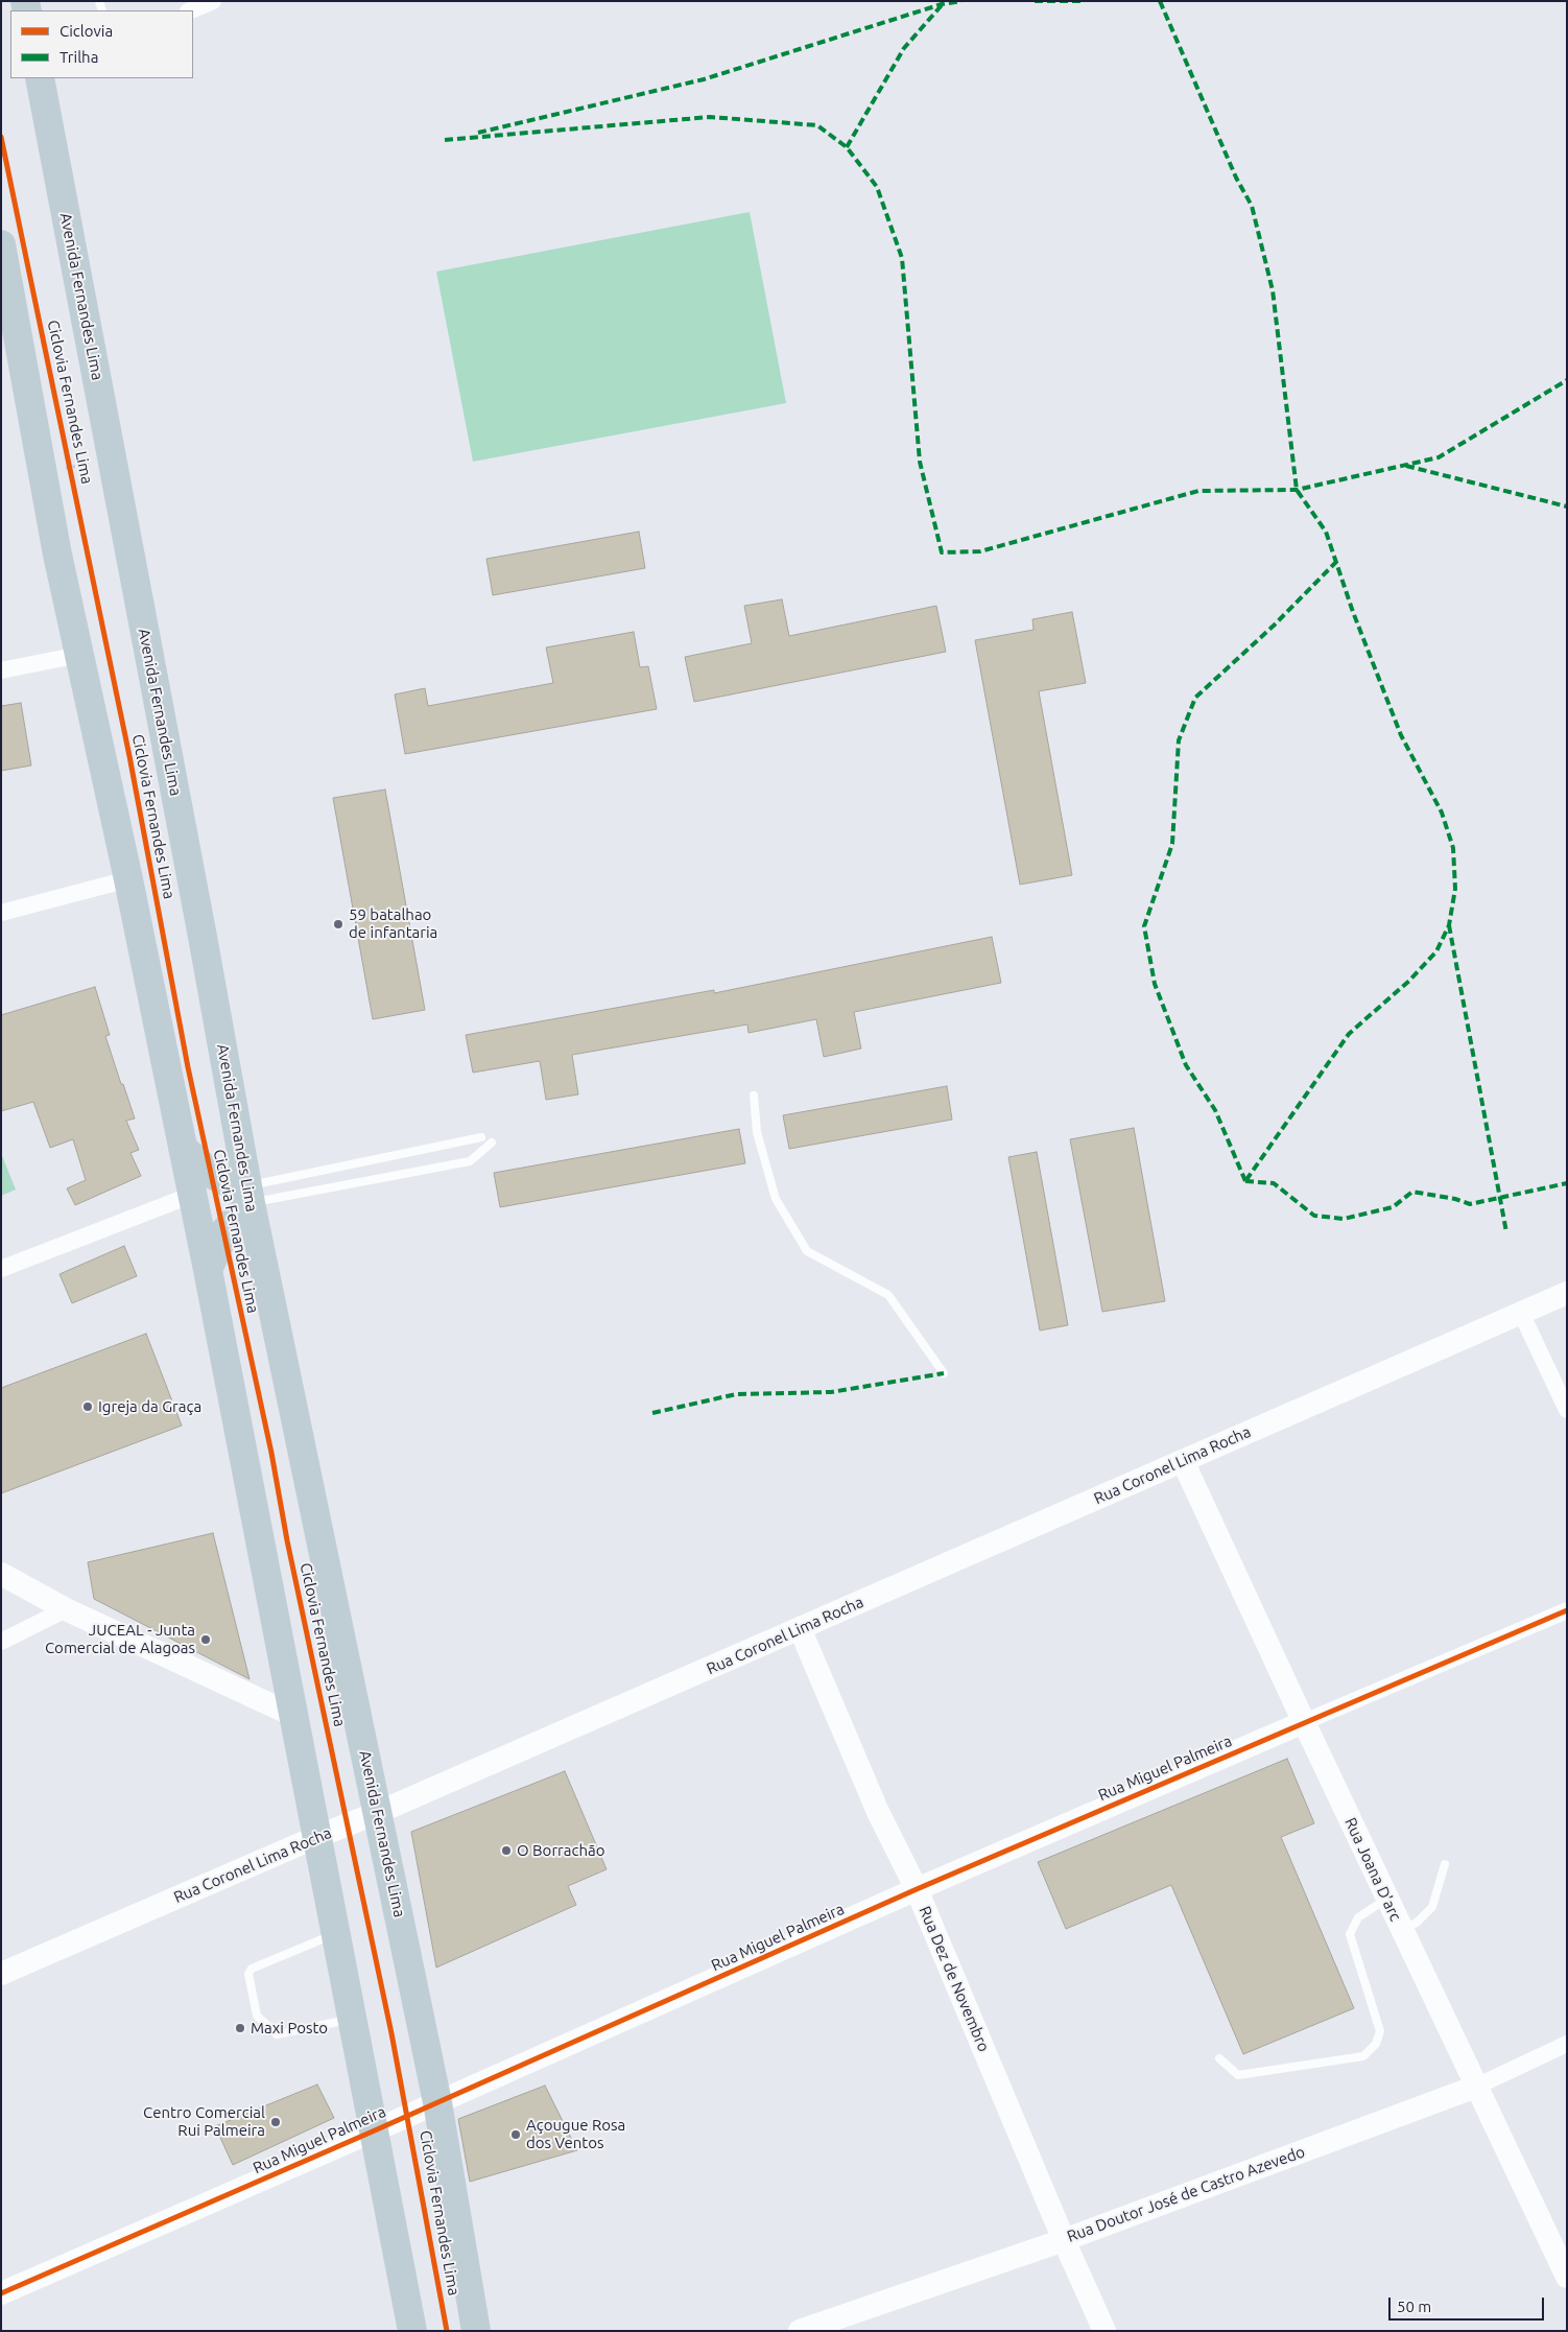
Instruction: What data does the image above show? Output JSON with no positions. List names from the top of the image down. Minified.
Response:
{"streets":{"highway":["Avenida Fernandes Lima"],"street":["Rua Coronel Lima Rocha","Rua Miguel Palmeira","Rua Joana D'arc","Rua Dez de Novembro","Rua Doutor José de Castro Azevedo"],"cycle path":["Ciclovia Fernandes Lima"]},"crossings":[["Avenida Fernandes Lima","Rua Coronel Lima Rocha"],["Avenida Fernandes Lima","Rua Miguel Palmeira"],["Rua Coronel Lima Rocha","Rua Joana D'arc"],["Rua Coronel Lima Rocha","Rua Dez de Novembro"],["Rua Miguel Palmeira","Rua Joana D'arc"],["Rua Miguel Palmeira","Rua Dez de Novembro"],["Rua Joana D'arc","Rua Doutor José de Castro Azevedo"],["Rua Dez de Novembro","Rua Doutor José de Castro Azevedo"]],"places":["59 batalhao de infantaria","Igreja da Graça","JUCEAL - Junta Comercial de Alagoas","O Borrachão","Maxi Posto","Centro Comercial Rui Palmeira","Açougue Rosa dos Ventos"],"legend":["Ciclovia","Trilha"],"scale_bar":"50 m"}
